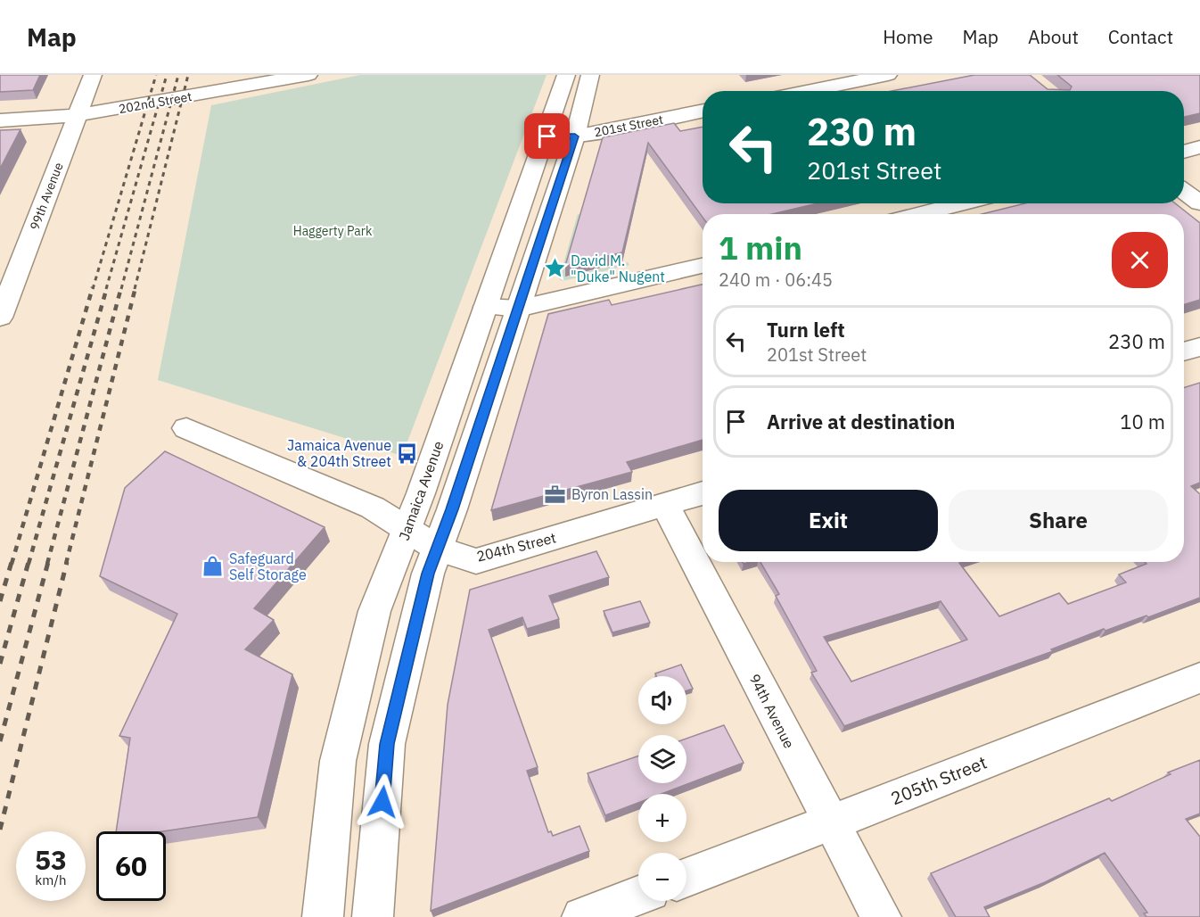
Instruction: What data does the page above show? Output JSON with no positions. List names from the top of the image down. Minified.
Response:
{"streets":{"street":["202nd Street","201st Street","99th Avenue","Jamaica Avenue","204th Street","94th Avenue","205th Street"]},"crossings":[["202nd Street","99th Avenue"],["201st Street","Jamaica Avenue"],["Jamaica Avenue","204th Street"],["204th Street","94th Avenue"],["94th Avenue","205th Street"]],"parks":["Haggerty Park"],"places":{"place":["David M. \"Duke\" Nugent"],"bus stop":["Jamaica Avenue & 204th Street"],"office":["Byron Lassin"],"shop":["Safeguard Self Storage"]},"page":{"header":"Map","nav":["Home","Map","About","Contact"],"turn":["230 m","201st Street"],"heading":["1 min","240 m · 06:45"],"list":[{"name":"Turn left","note":"201st Street","value":"230 m"},{"name":"Arrive at destination","value":"10 m"}],"buttons":["Exit","Share"],"map_buttons":["+","−"],"speed":"53 km/h","limit":"60"}}
